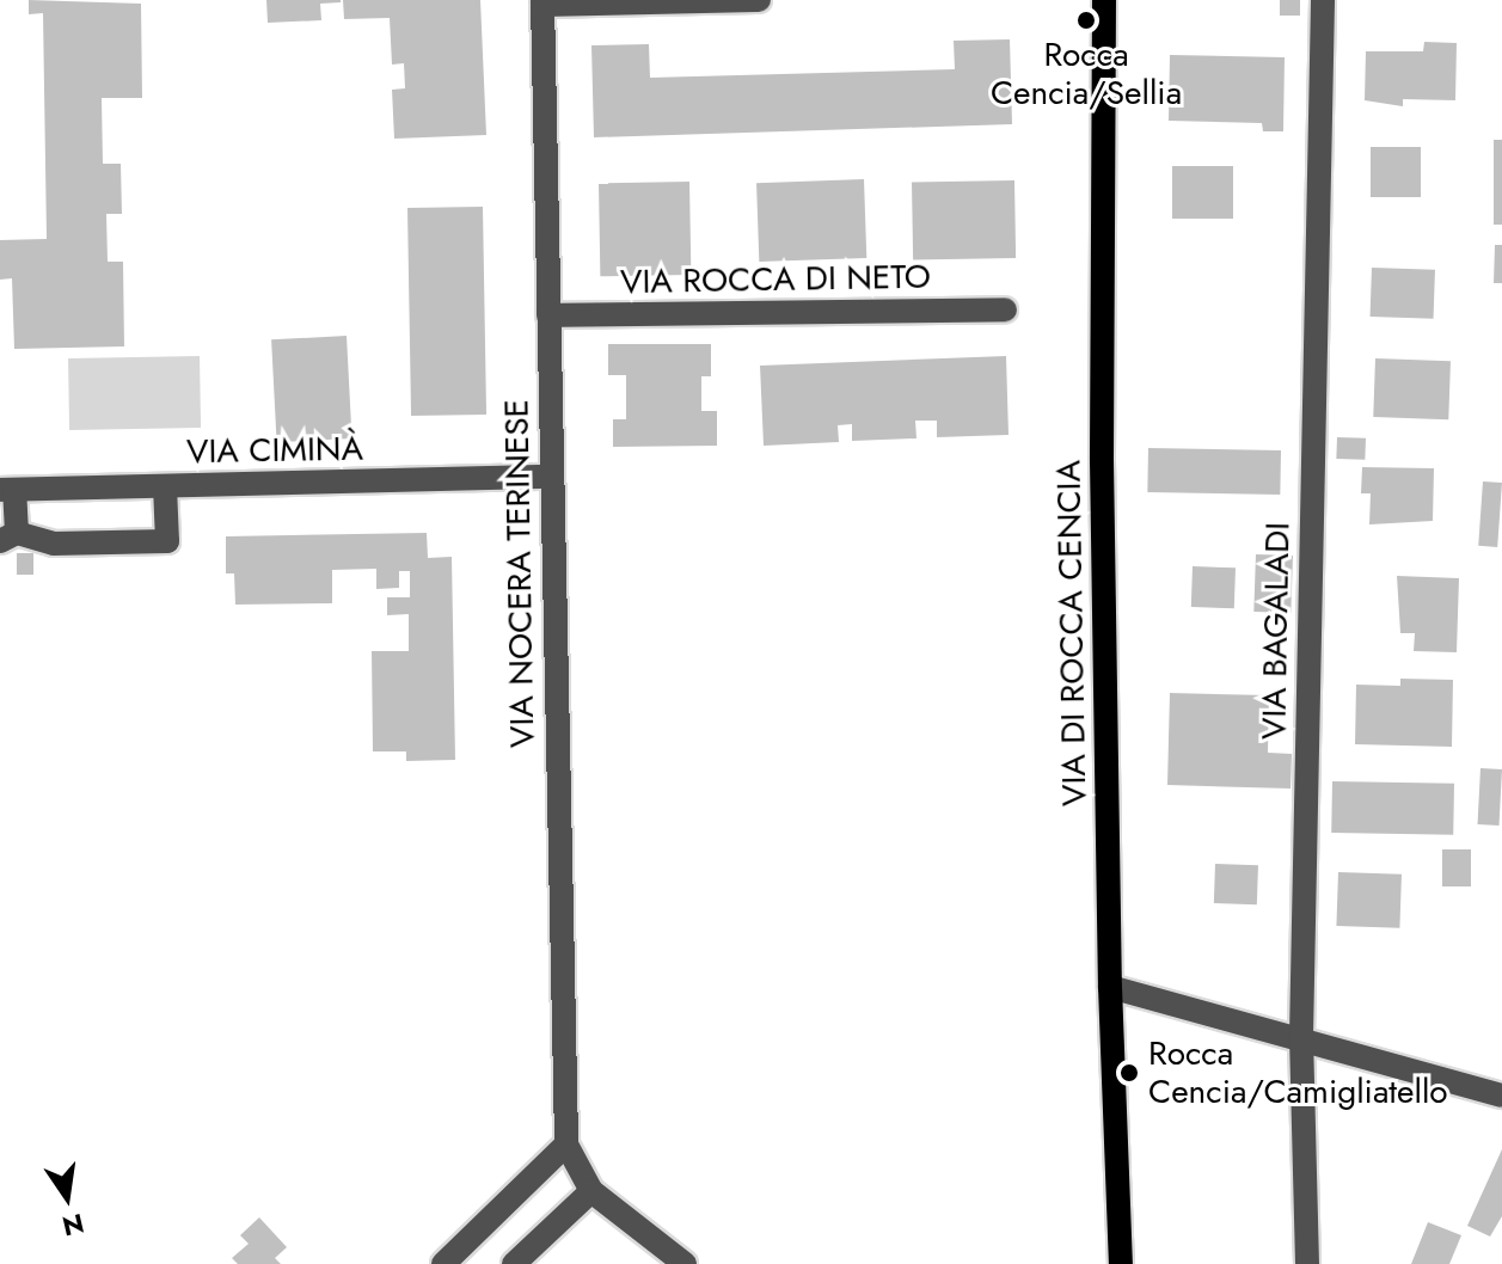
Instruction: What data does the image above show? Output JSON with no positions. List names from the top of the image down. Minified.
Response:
{"streets":{"main road":["VIA DI ROCCA CENCIA"],"street":["VIA ROCCA DI NETO","VIA CIMINÀ","VIA NOCERA TERINESE","VIA BAGALADI"]},"crossings":[["VIA ROCCA DI NETO","VIA NOCERA TERINESE"],["VIA CIMINÀ","VIA NOCERA TERINESE"]],"places":["Rocca Cencia/Sellia","Rocca Cencia/Camigliatello"],"north":"bottom"}
